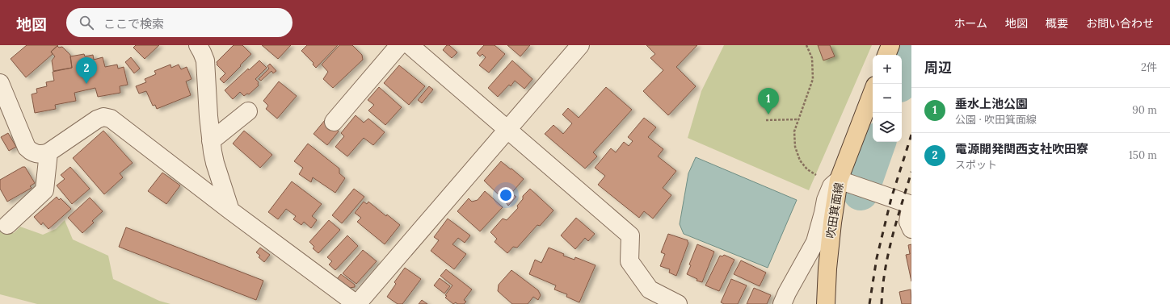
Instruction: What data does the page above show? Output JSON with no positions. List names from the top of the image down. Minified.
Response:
{"streets":{"main road":["吹田箕面線"]},"page":{"header":"地図","search":"ここで検索","nav":["ホーム","地図","概要","お問い合わせ"],"heading":["周辺","2件"],"map_buttons":["+","−"],"pins":["2","1"],"list":[{"mark":"1","name":"垂水上池公園","note":"公園 · 吹田箕面線","value":"90 m"},{"mark":"2","name":"電源開発関西支社吹田寮","note":"スポット","value":"150 m"}]}}
